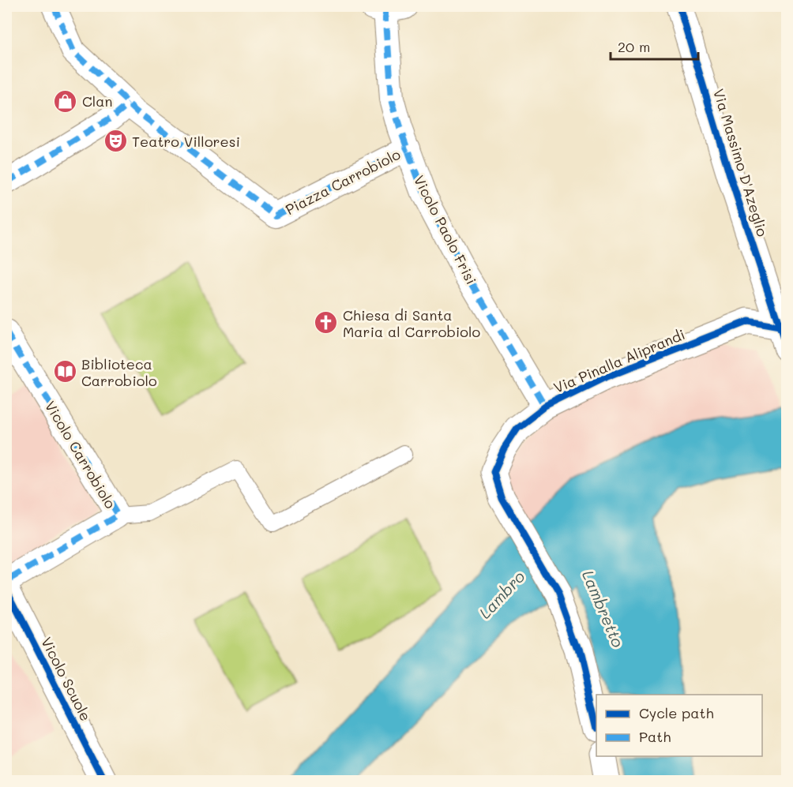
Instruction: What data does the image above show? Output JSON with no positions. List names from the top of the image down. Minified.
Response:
{"streets":{"street":["Via Massimo D'Azeglio","Piazza Carrobiolo","Vicolo Paolo Frisi","Via Pinalla Aliprandi","Vicolo Carrobiolo","Vicolo Scuole"]},"crossings":[["Via Massimo D'Azeglio","Via Pinalla Aliprandi"],["Piazza Carrobiolo","Vicolo Paolo Frisi"],["Vicolo Paolo Frisi","Via Pinalla Aliprandi"]],"water":["Lambro","Lambretto"],"places":{"shop":["Clan"],"theatre":["Teatro Villoresi"],"church":["Chiesa di Santa Maria al Carrobiolo"],"library":["Biblioteca Carrobiolo"]},"legend":["Cycle path","Path"],"scale_bar":"20 m"}
